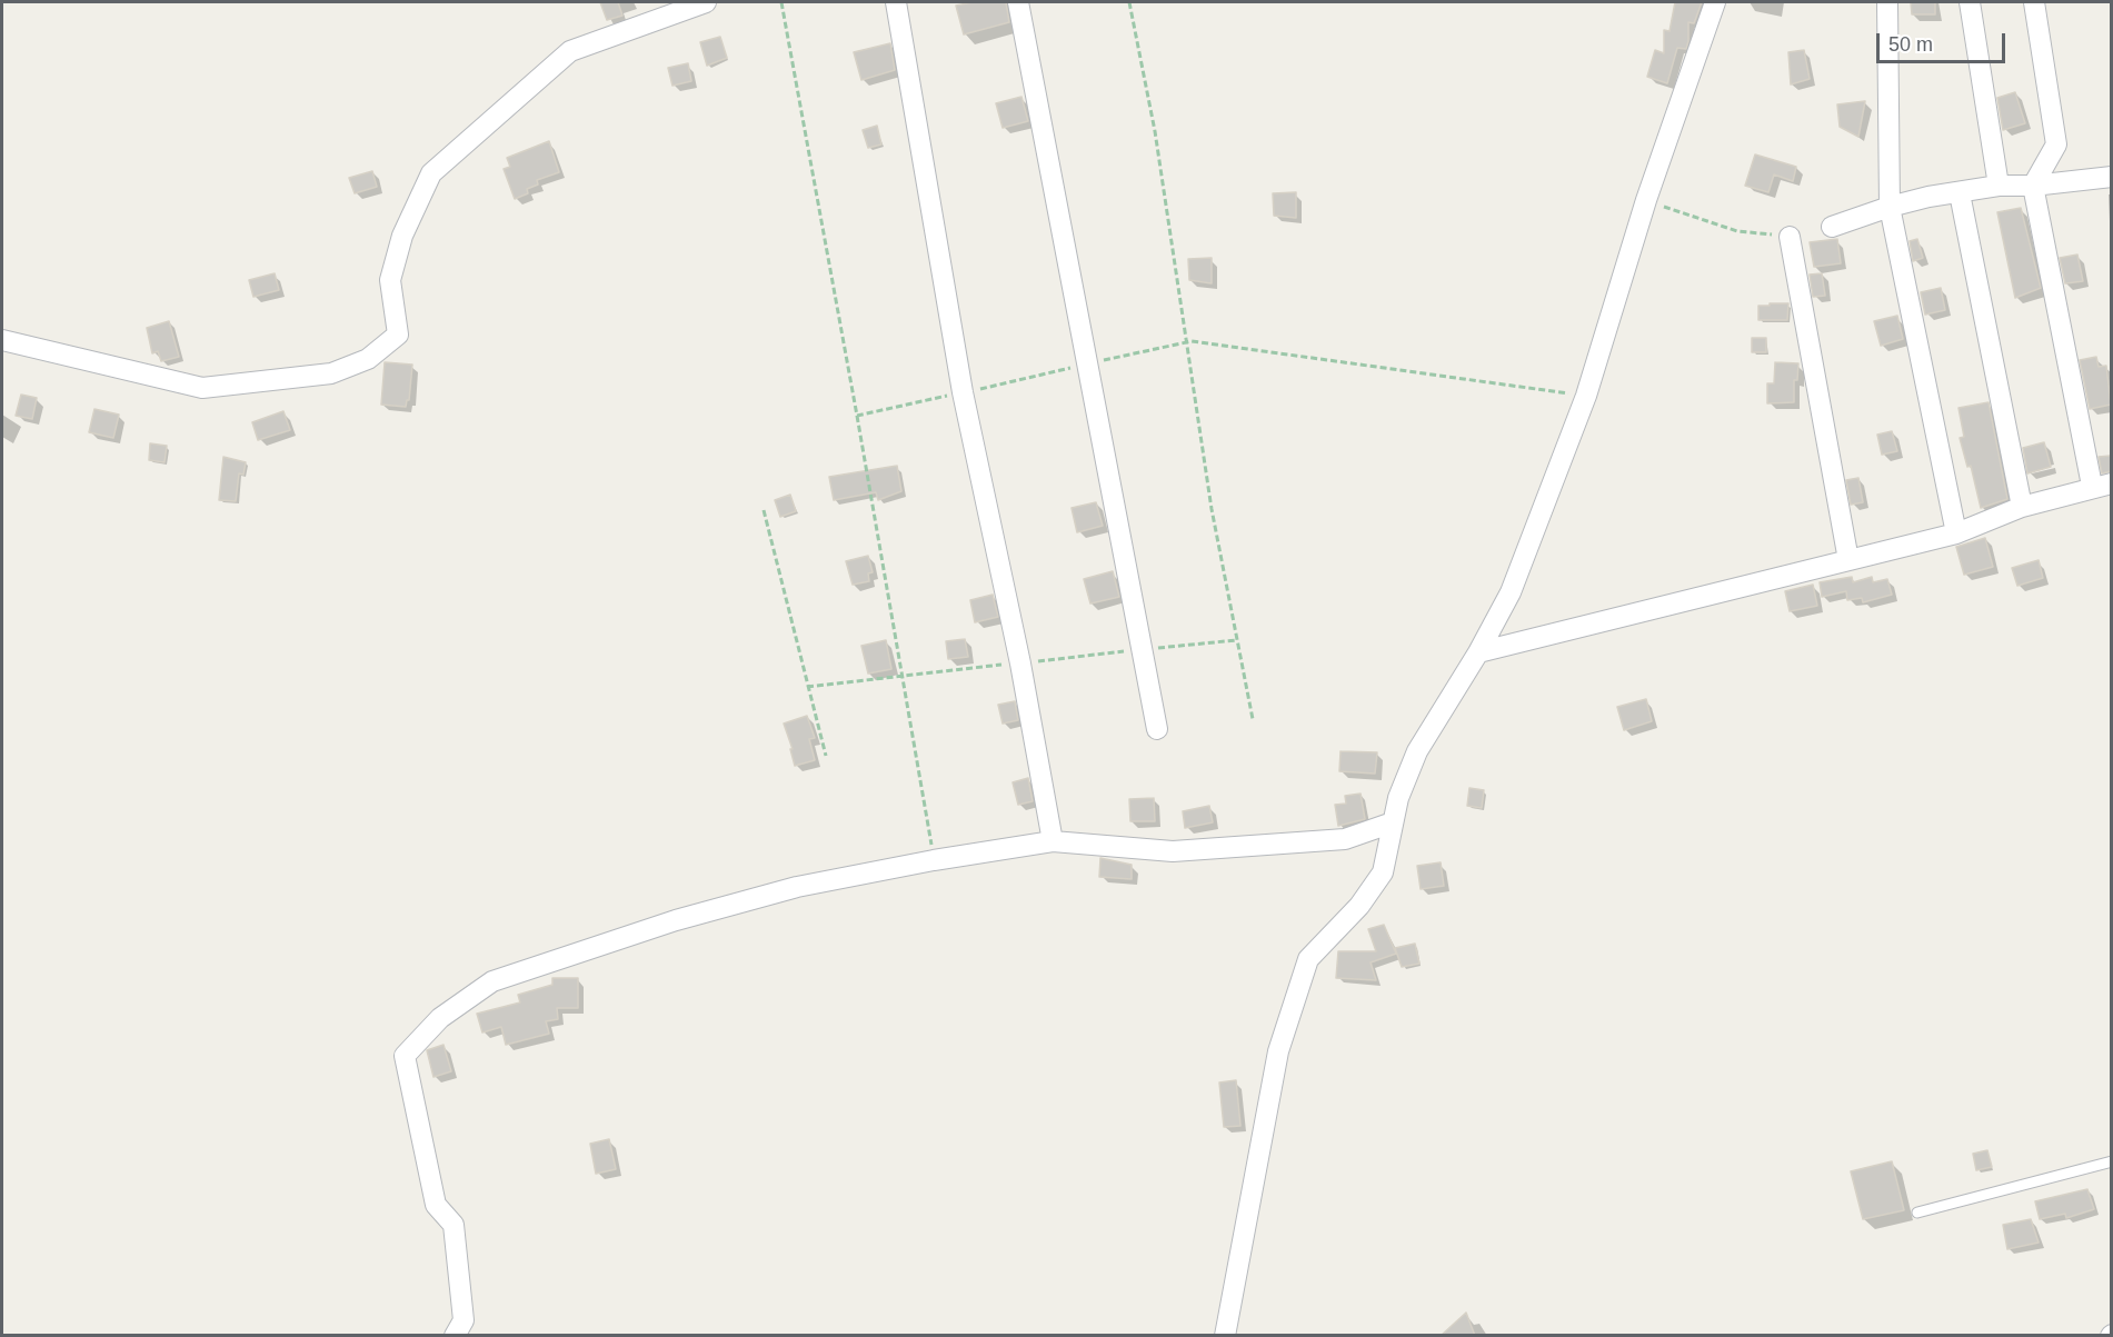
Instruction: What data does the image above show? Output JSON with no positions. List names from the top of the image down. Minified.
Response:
{"scale_bar":"50 m"}
